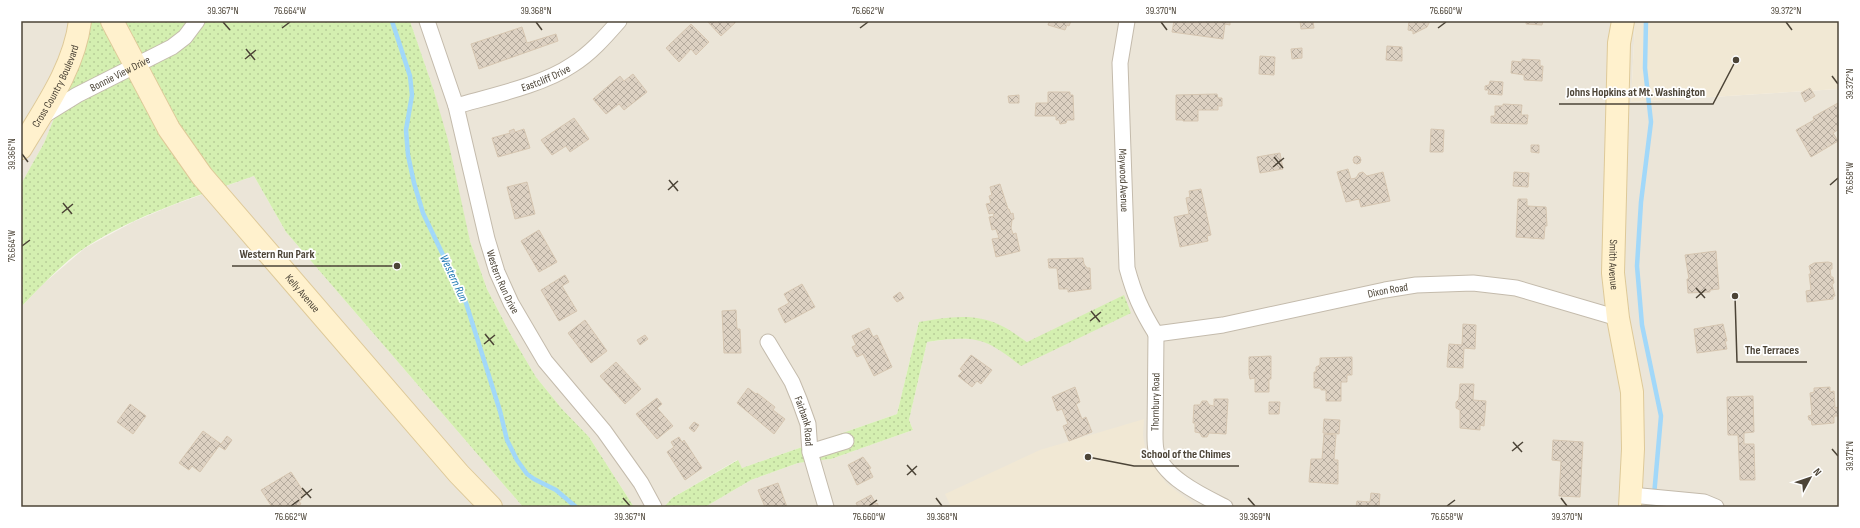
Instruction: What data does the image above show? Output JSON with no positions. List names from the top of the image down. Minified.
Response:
{"streets":{"main road":["Cross Country Boulevard","Smith Avenue","Kelly Avenue"],"street":["Bonnie View Drive","Eastcliff Drive","Maywood Avenue","Western Run Drive","Dixon Road","Thornbury Road","Fairbank Road"]},"crossings":[["Bonnie View Drive","Cross Country Boulevard"],["Bonnie View Drive","Kelly Avenue"],["Eastcliff Drive","Western Run Drive"],["Maywood Avenue","Dixon Road"],["Maywood Avenue","Thornbury Road"],["Smith Avenue","Dixon Road"],["Dixon Road","Thornbury Road"]],"water":["Western Run"],"places":["Johns Hopkins at Mt. Washington","Western Run Park","The Terraces","School of the Chimes"],"north":"top right","coordinates":["39.367°N","76.664°W","39.368°N","76.662°W","39.370°N","76.660°W","39.372°N","39.366°N","76.658°W","39.371°N","39.369°N"]}
